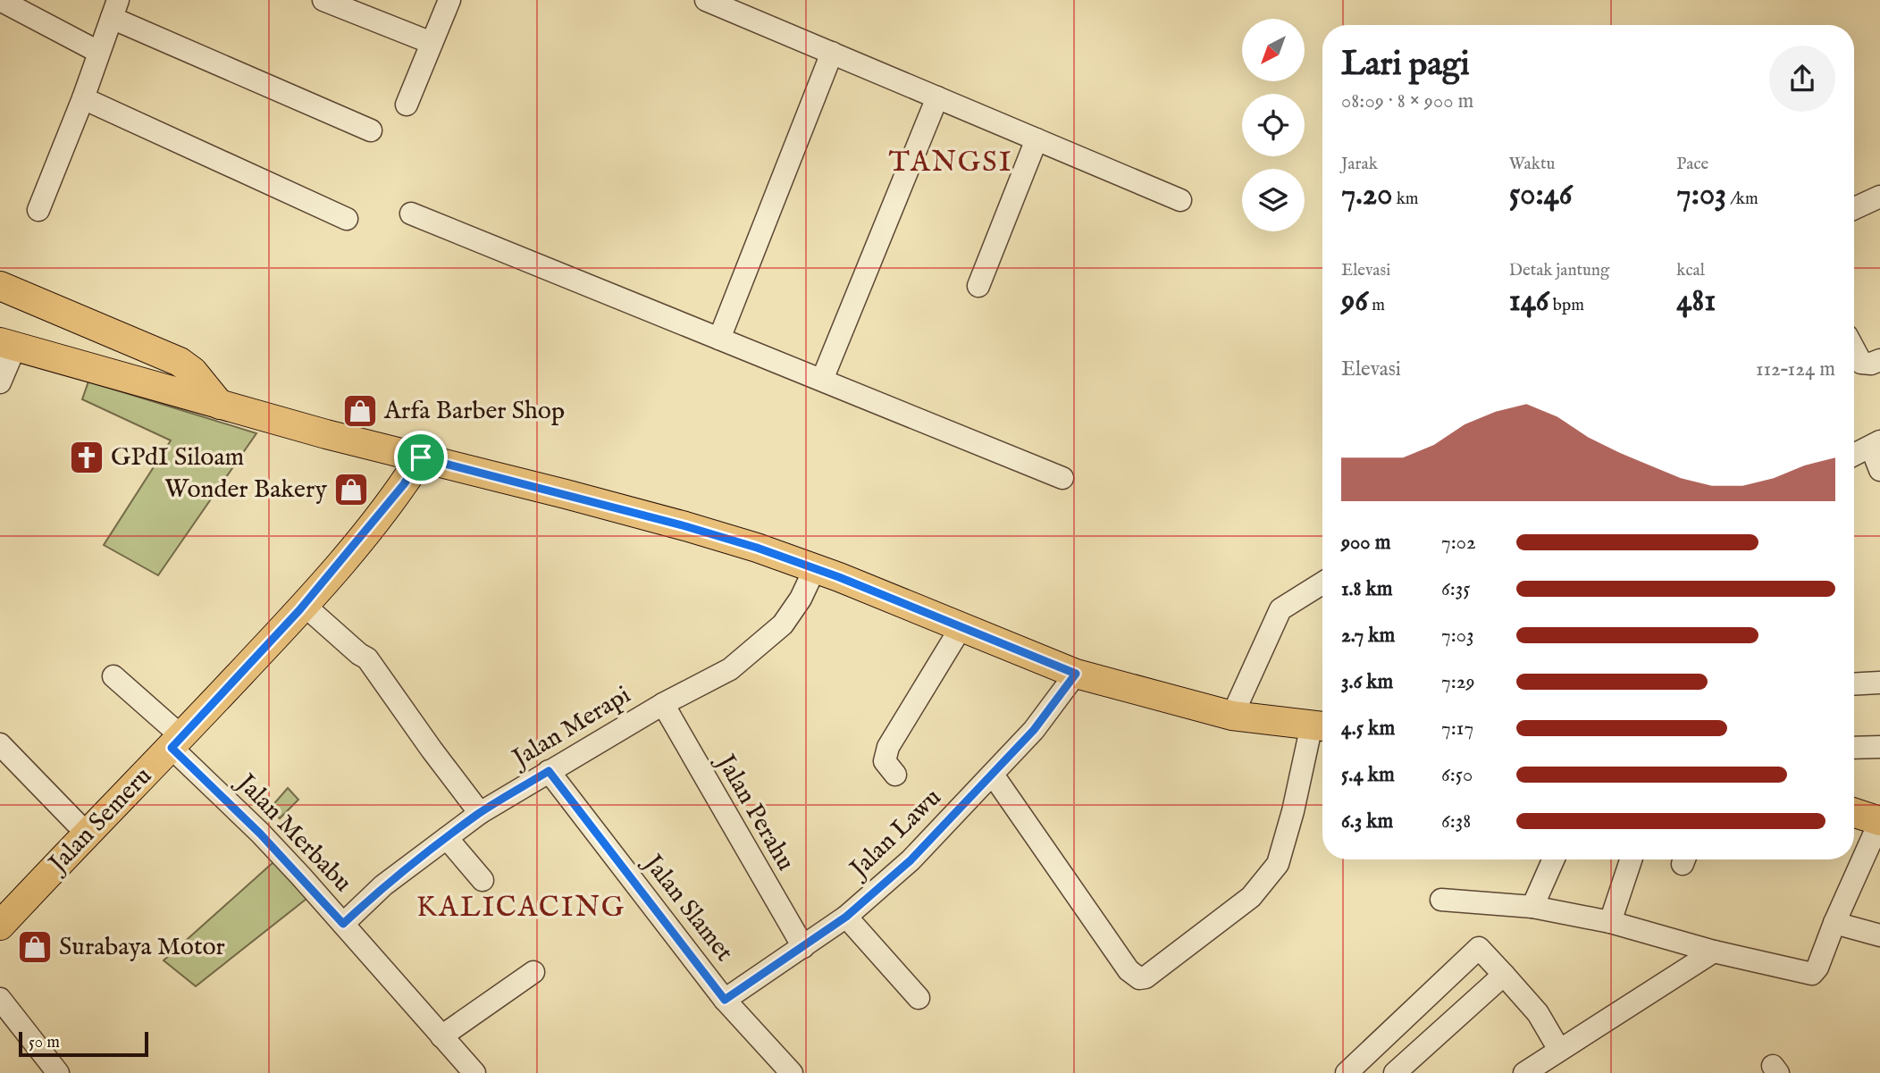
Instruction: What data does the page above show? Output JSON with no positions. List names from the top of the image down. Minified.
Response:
{"streets":{"main road":["Jalan Semeru"],"street":["Jalan Merapi","Jalan Perahu","Jalan Merbabu","Jalan Lawu","Jalan Slamet"]},"crossings":[["Jalan Merapi","Jalan Perahu"],["Jalan Merapi","Jalan Merbabu"],["Jalan Merapi","Jalan Slamet"],["Jalan Perahu","Jalan Lawu"],["Jalan Semeru","Jalan Merbabu"],["Jalan Lawu","Jalan Slamet"]],"districts":["TANGSI","KALICACING"],"places":{"shop":["Arfa Barber Shop","Wonder Bakery","Surabaya Motor"],"church":["GPdI Siloam"]},"scale_bar":"50 m","north":"bottom left","page":{"heading":["Lari pagi","08:09 · 8 × 900 m"],"stats":[["Jarak","7.20 km"],["Waktu","50:46"],["Pace","7:03 /km"],["Elevasi","96 m"],["Detak jantung","146 bpm"],["kcal","481"]],"chart":["Elevasi","112–124 m"],"list":[{"name":"900 m","note":"7:02"},{"name":"1.8 km","note":"6:35"},{"name":"2.7 km","note":"7:03"},{"name":"3.6 km","note":"7:29"},{"name":"4.5 km","note":"7:17"},{"name":"5.4 km","note":"6:50"},{"name":"6.3 km","note":"6:38"}],"scale":"50 m"}}
